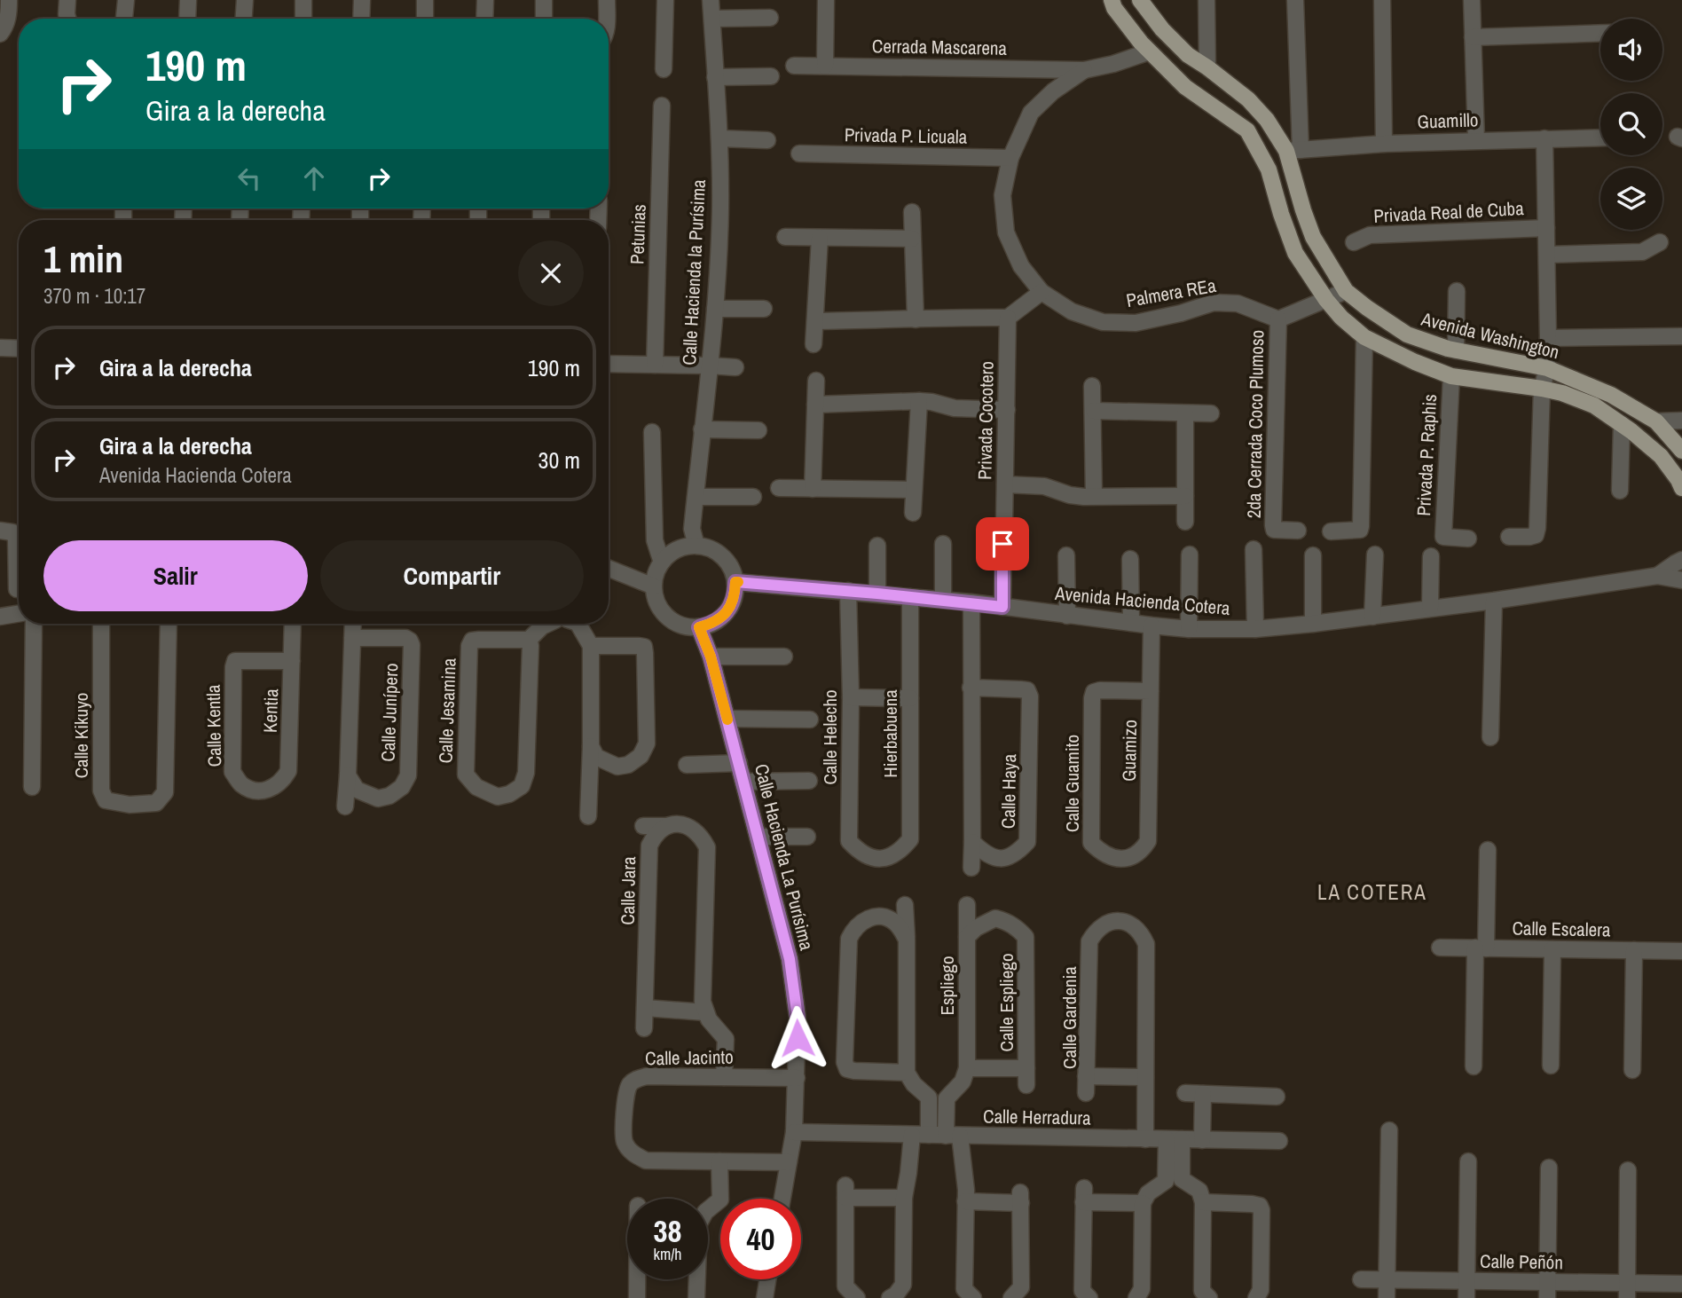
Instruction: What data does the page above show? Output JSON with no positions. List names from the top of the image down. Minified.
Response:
{"streets":{"main road":["Avenida Washington"],"street":["Cerrada Mascarena","Guamillo","Privada P. Licuala","Privada Real de Cuba","Petunias","Calle Hacienda la Purísima","Palmera REa","Privada Cocotero","2da Cerrada Coco Plumoso","Privada P. Raphis","Avenida Hacienda Cotera","Kentia","Calle Jesamina","Calle Junípero","Calle Kentla","Hierbabuena","Calle Kikuyo","Calle Helecho","Guamizo","Calle Guamito","Calle Haya","Calle Hacienda La Purísima","Calle Jara","Calle Escalera","Espliego","Calle Espliego","Calle Gardenia","Calle Jacinto","Calle Herradura","Calle Peñón"]},"crossings":[["Cerrada Mascarena","Palmera REa"],["Guamillo","Avenida Washington"],["Privada P. Licuala","Palmera REa"],["Calle Hacienda la Purísima","Avenida Hacienda Cotera"],["Calle Hacienda la Purísima","Calle Hacienda La Purísima"],["Palmera REa","2da Cerrada Coco Plumoso"],["Avenida Washington","Privada P. Raphis"],["Avenida Hacienda Cotera","Hierbabuena"],["Avenida Hacienda Cotera","Calle Helecho"],["Avenida Hacienda Cotera","Guamizo"],["Avenida Hacienda Cotera","Calle Haya"],["Avenida Hacienda Cotera","Calle Hacienda La Purísima"],["Kentia","Calle Kentla"],["Hierbabuena","Calle Helecho"],["Guamizo","Calle Guamito"],["Calle Hacienda La Purísima","Calle Jacinto"],["Calle Hacienda La Purísima","Calle Herradura"],["Espliego","Calle Espliego"]],"districts":["LA COTERA"],"page":{"turn":["190 m","Gira a la derecha"],"heading":["1 min","370 m · 10:17"],"list":[{"name":"Gira a la derecha","value":"190 m"},{"name":"Gira a la derecha","note":"Avenida Hacienda Cotera","value":"30 m"}],"buttons":["Salir","Compartir"],"speed":"38 km/h","limit":"40"}}
